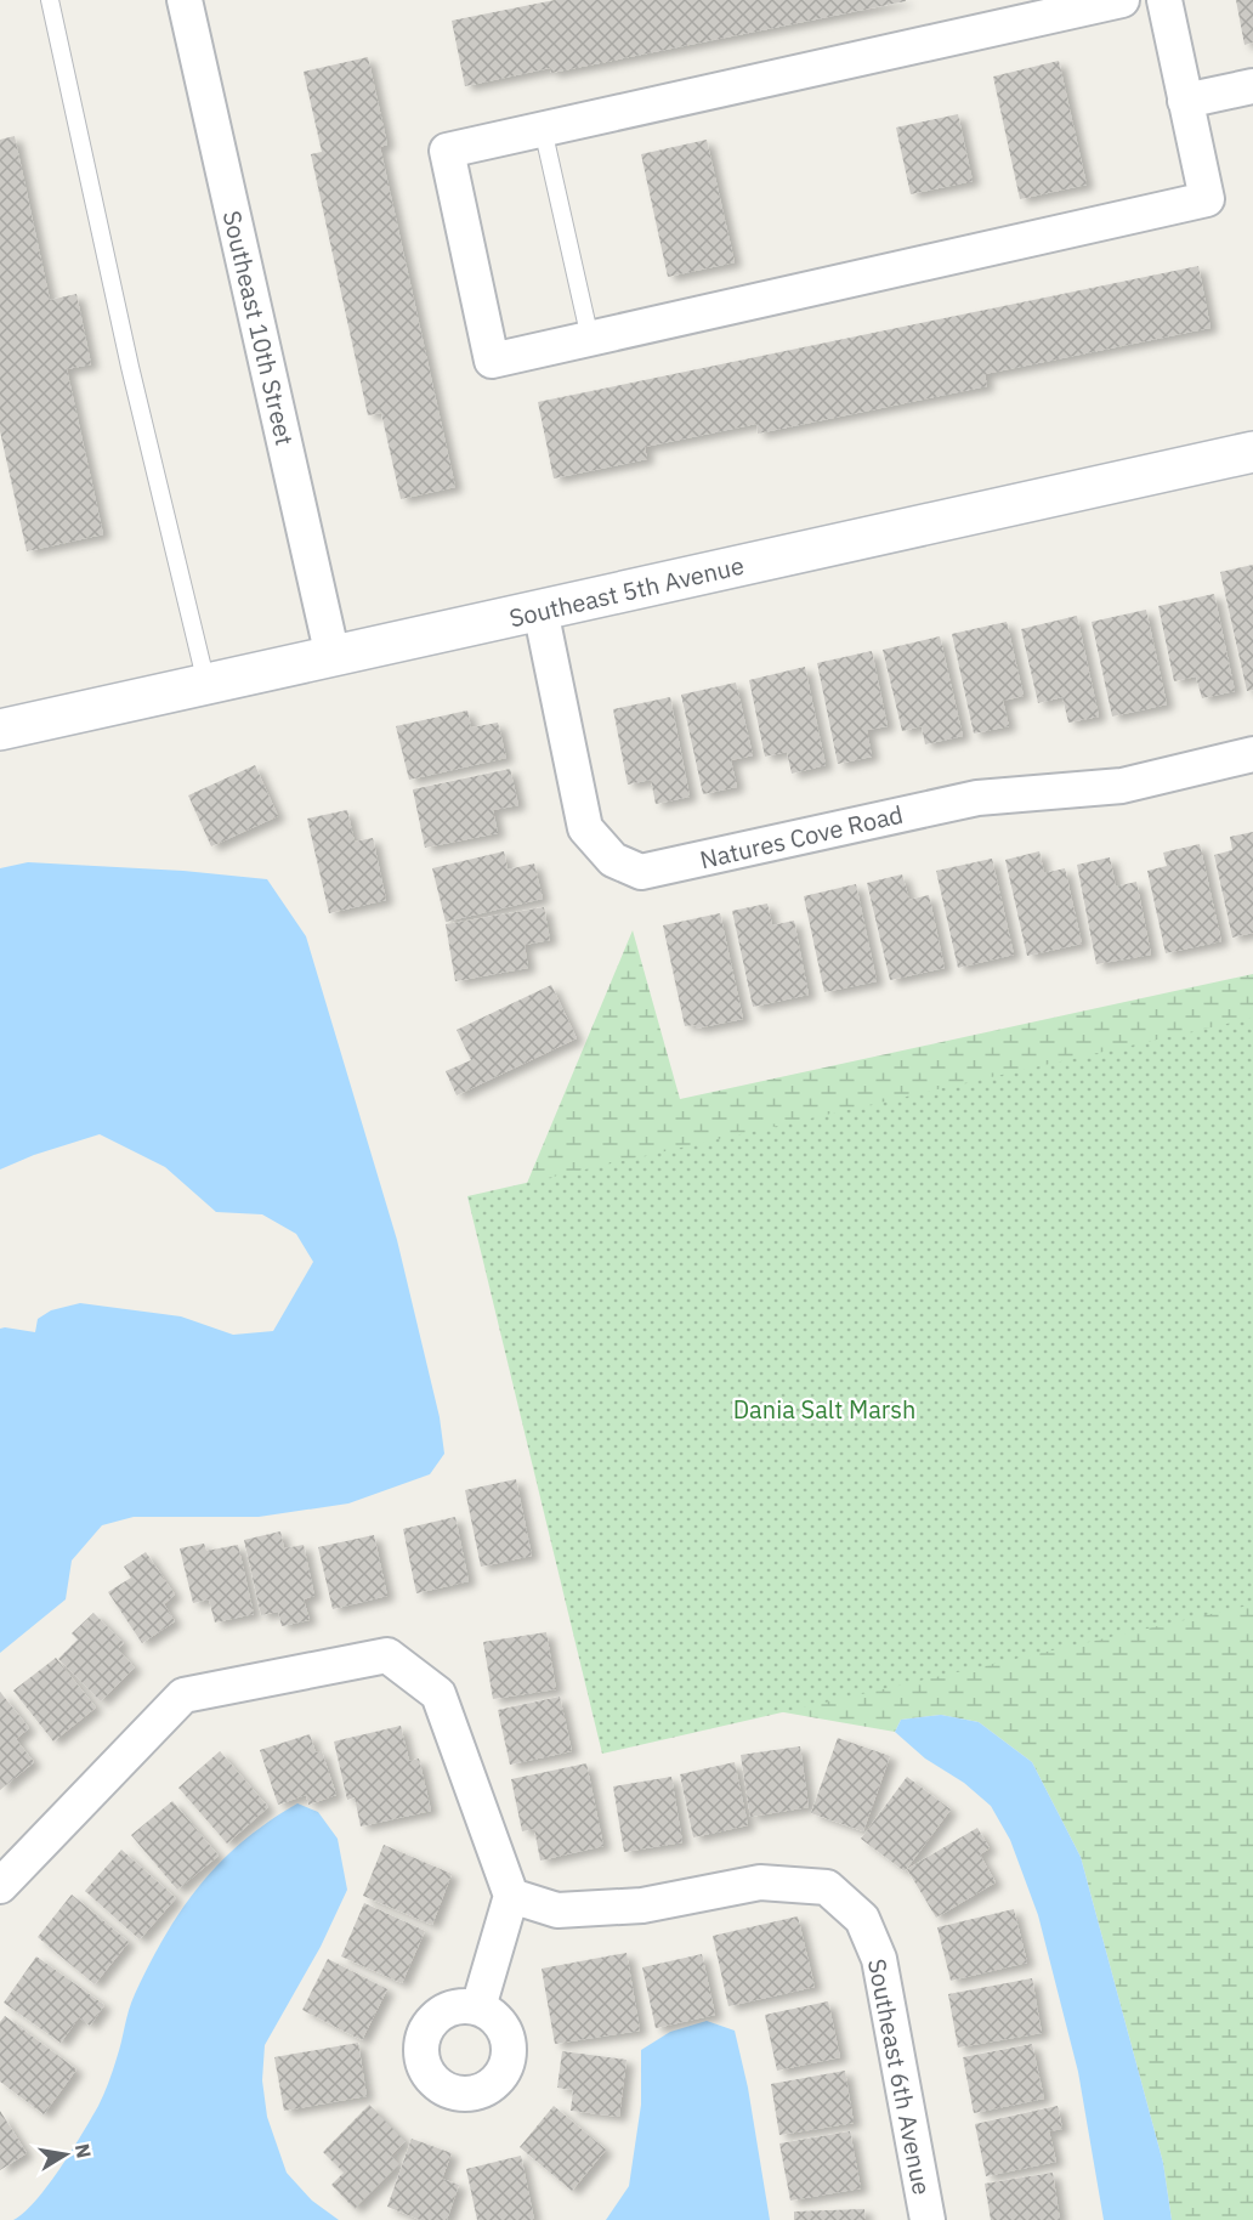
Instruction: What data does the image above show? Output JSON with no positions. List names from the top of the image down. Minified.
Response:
{"streets":{"street":["Southeast 10th Street","Southeast 5th Avenue","Natures Cove Road","Southeast 6th Avenue"]},"crossings":[["Southeast 10th Street","Southeast 5th Avenue"],["Southeast 5th Avenue","Natures Cove Road"]],"parks":["Dania Salt Marsh"],"north":"right"}
